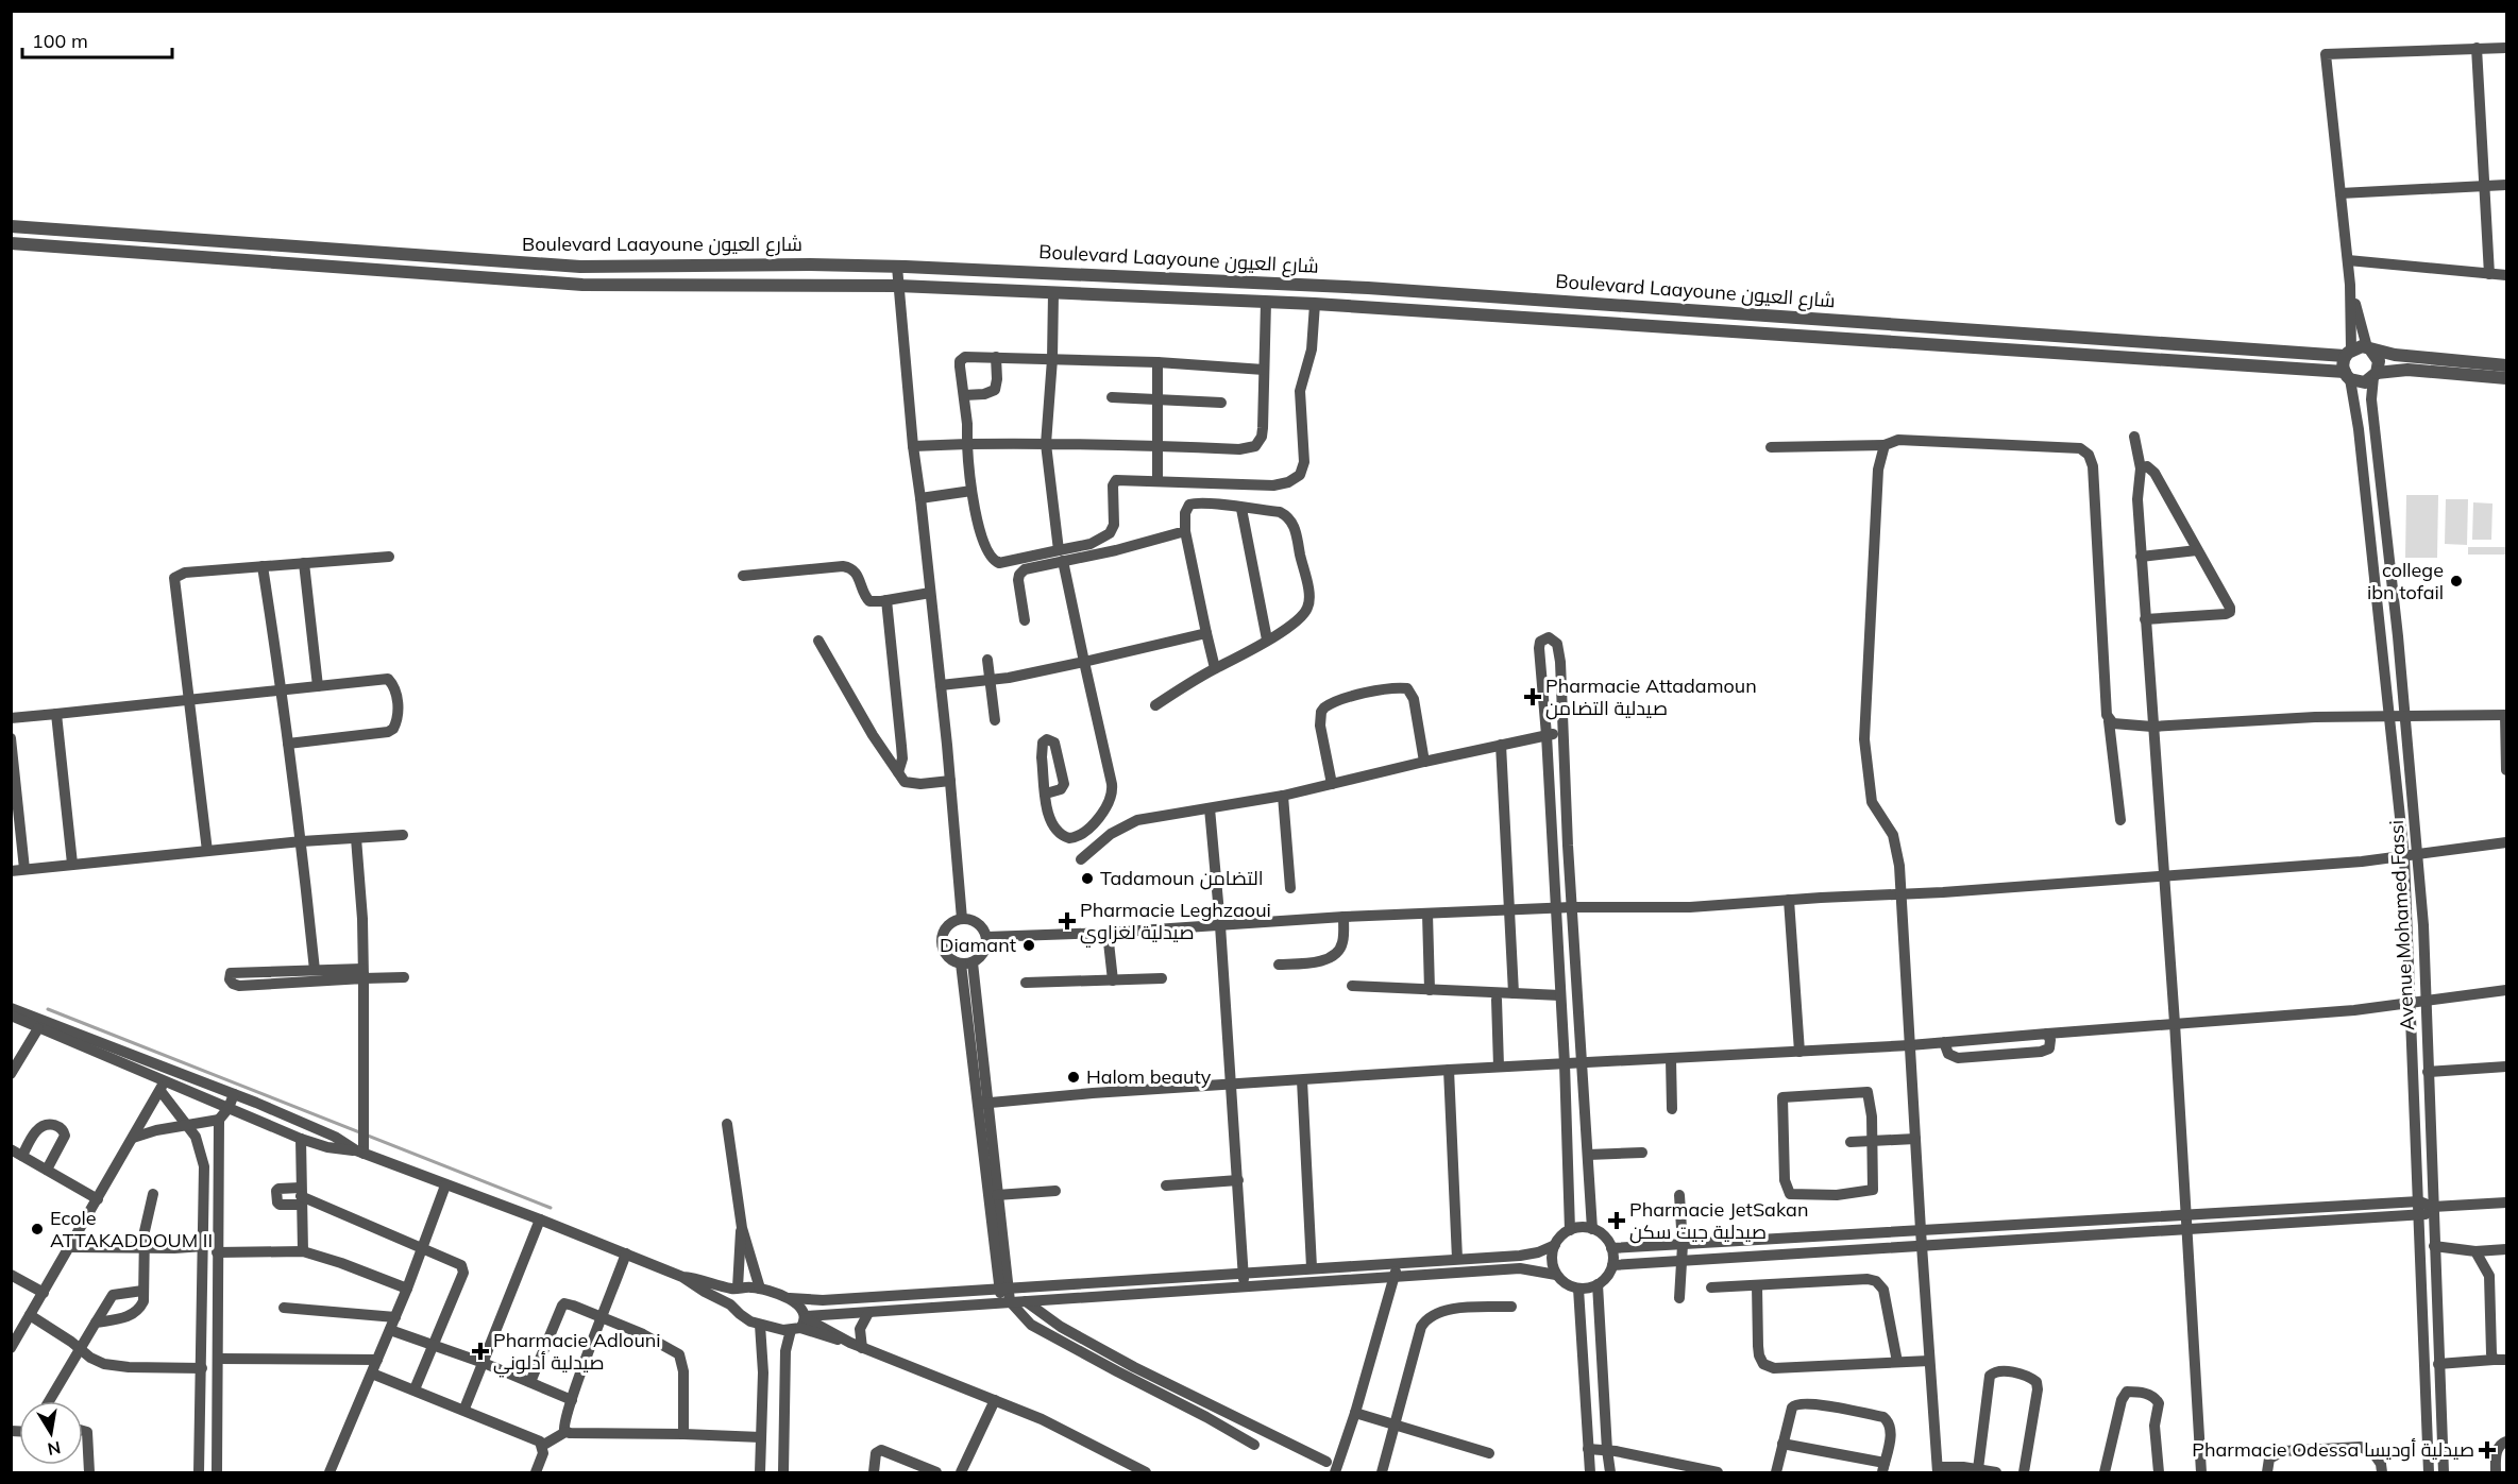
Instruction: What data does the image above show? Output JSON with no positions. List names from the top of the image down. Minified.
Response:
{"streets":{"street":["Boulevard Laayoune شارع العيون","Avenue Mohamed Fassi"]},"crossings":[["Boulevard Laayoune شارع العيون","Avenue Mohamed Fassi"]],"places":{"other":["college ibn tofail","Tadamoun التضامن","Diamant","Halom beauty","Ecole ATTAKADDOUM II"],"health":["Pharmacie Attadamoun صيدلية التضامن","Pharmacie Leghzaoui صيدلية لغزاوي","Pharmacie JetSakan صيدلية جيت سكن","Pharmacie Adlouni صيدلية أدلوني","Pharmacie Odessa صيدلية أوديسا"]},"scale_bar":"100 m","north":"bottom"}
